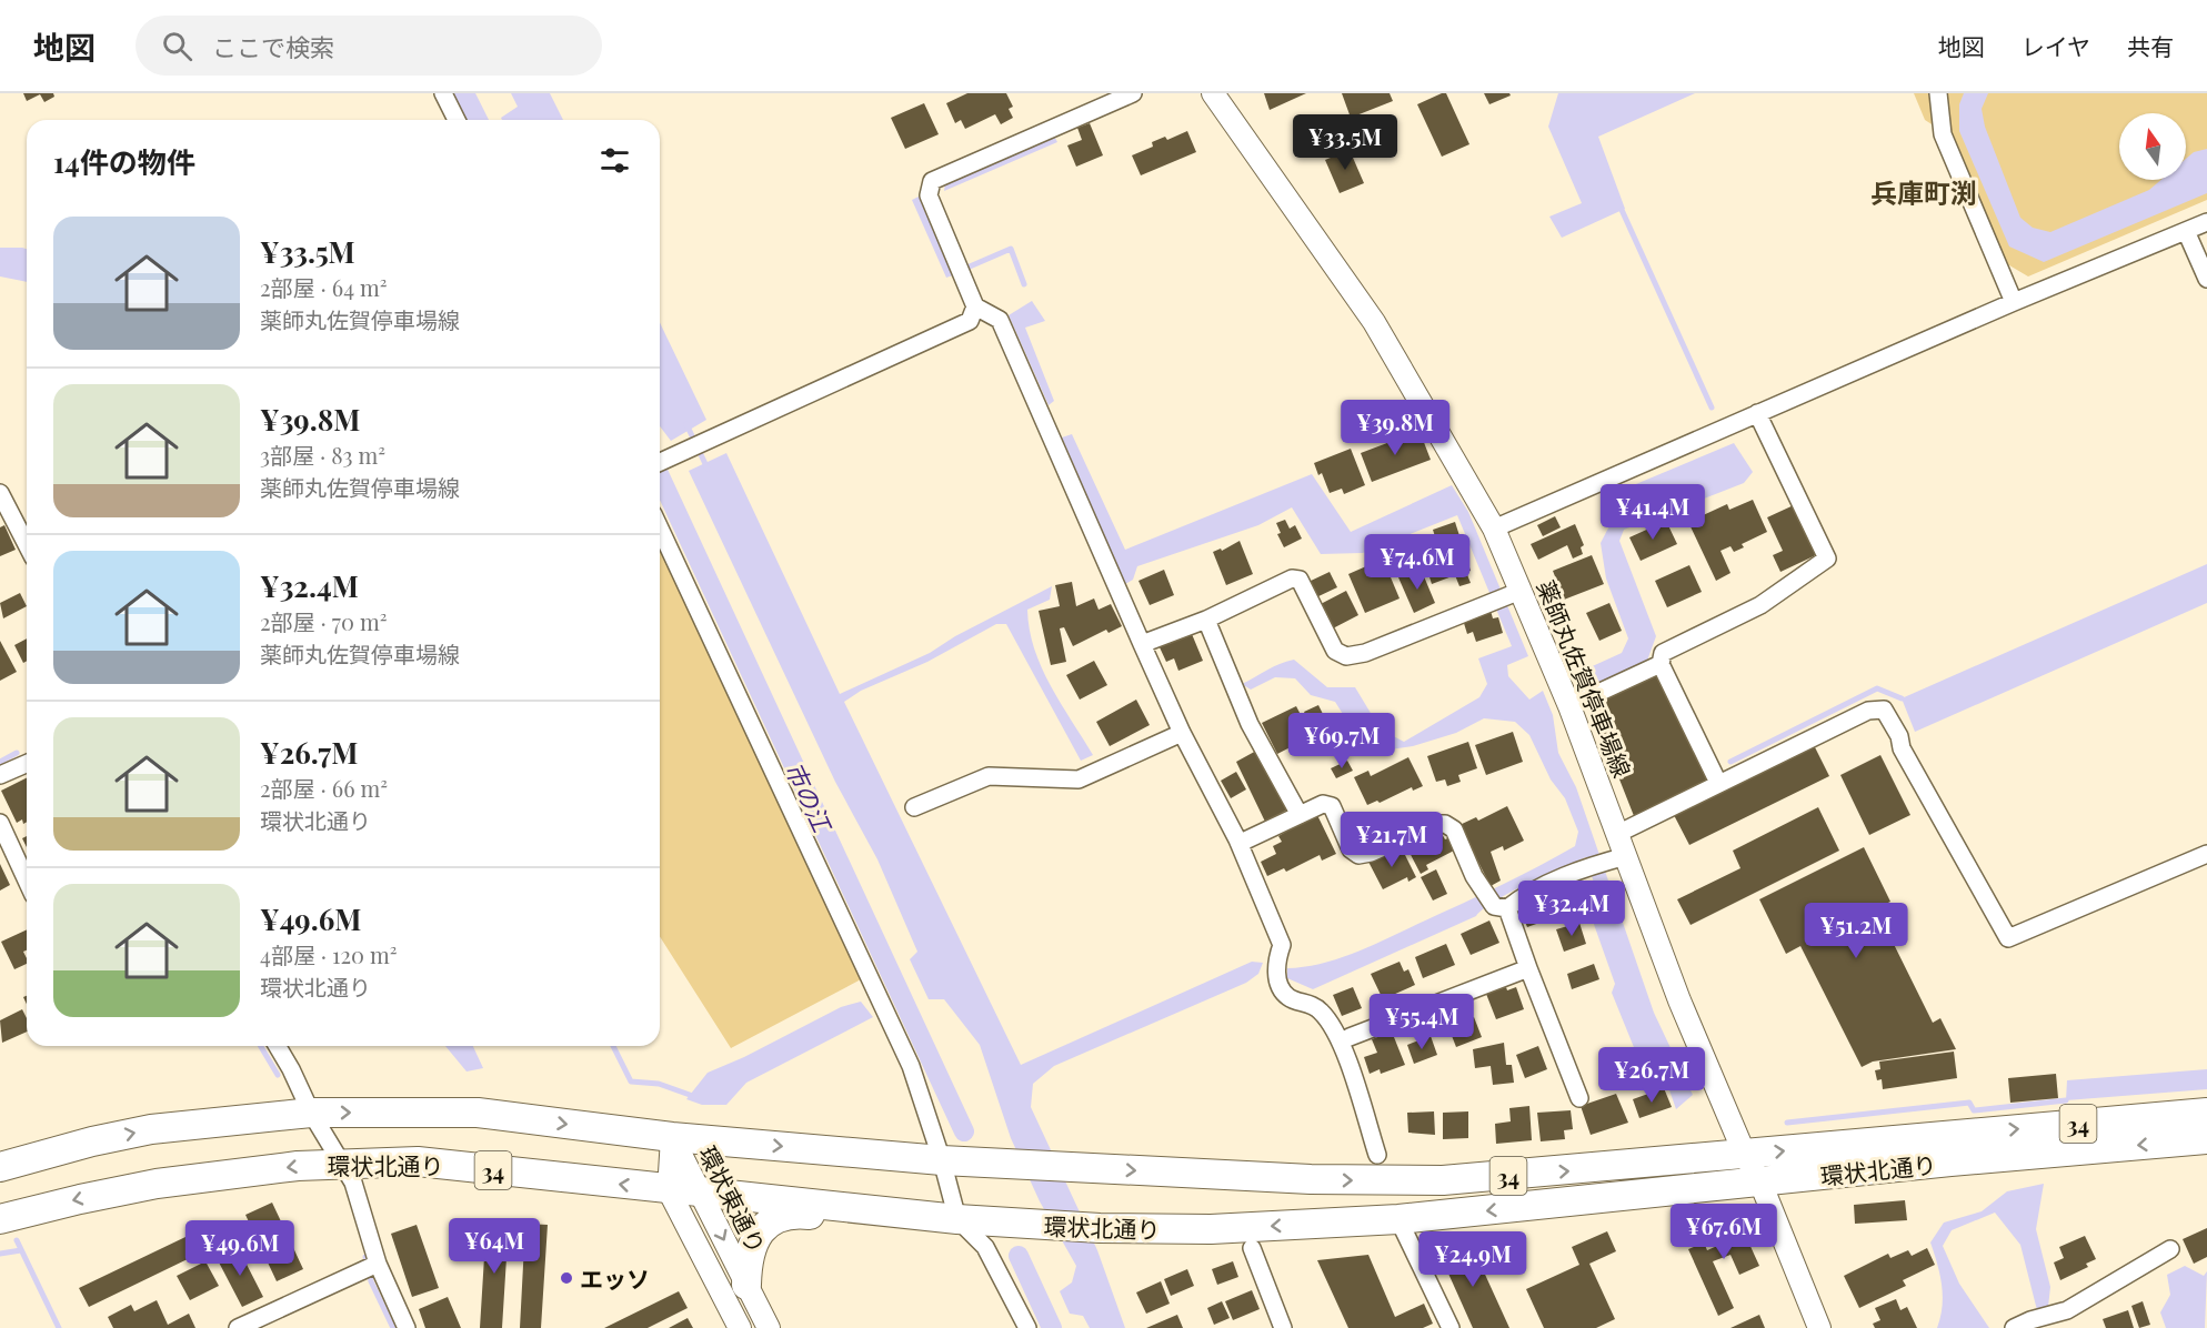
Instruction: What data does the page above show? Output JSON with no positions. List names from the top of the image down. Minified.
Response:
{"streets":{"highway":["34","環状北通り"],"main road":["薬師丸佐賀停車場線","環状東通り"]},"crossings":[["薬師丸佐賀停車場線","環状北通り"],["環状北通り","環状東通り"]],"districts":["兵庫町渕"],"water":["市の江"],"places":["エッソ"],"north":"top","page":{"header":"地図","search":"ここで検索","nav":["地図","レイヤ","共有"],"price":["¥33.5M","¥39.8M","¥41.4M","¥74.6M","¥69.7M","¥21.7M","¥32.4M","¥51.2M","¥55.4M","¥26.7M","¥67.6M","¥64M","¥49.6M","¥24.9M"],"heading":"14件の物件","list":[{"name":"¥33.5M","note":"2部屋 · 64 m² · 薬師丸佐賀停車場線"},{"name":"¥39.8M","note":"3部屋 · 83 m² · 薬師丸佐賀停車場線"},{"name":"¥32.4M","note":"2部屋 · 70 m² · 薬師丸佐賀停車場線"},{"name":"¥26.7M","note":"2部屋 · 66 m² · 環状北通り"},{"name":"¥49.6M","note":"4部屋 · 120 m² · 環状北通り"}]}}
